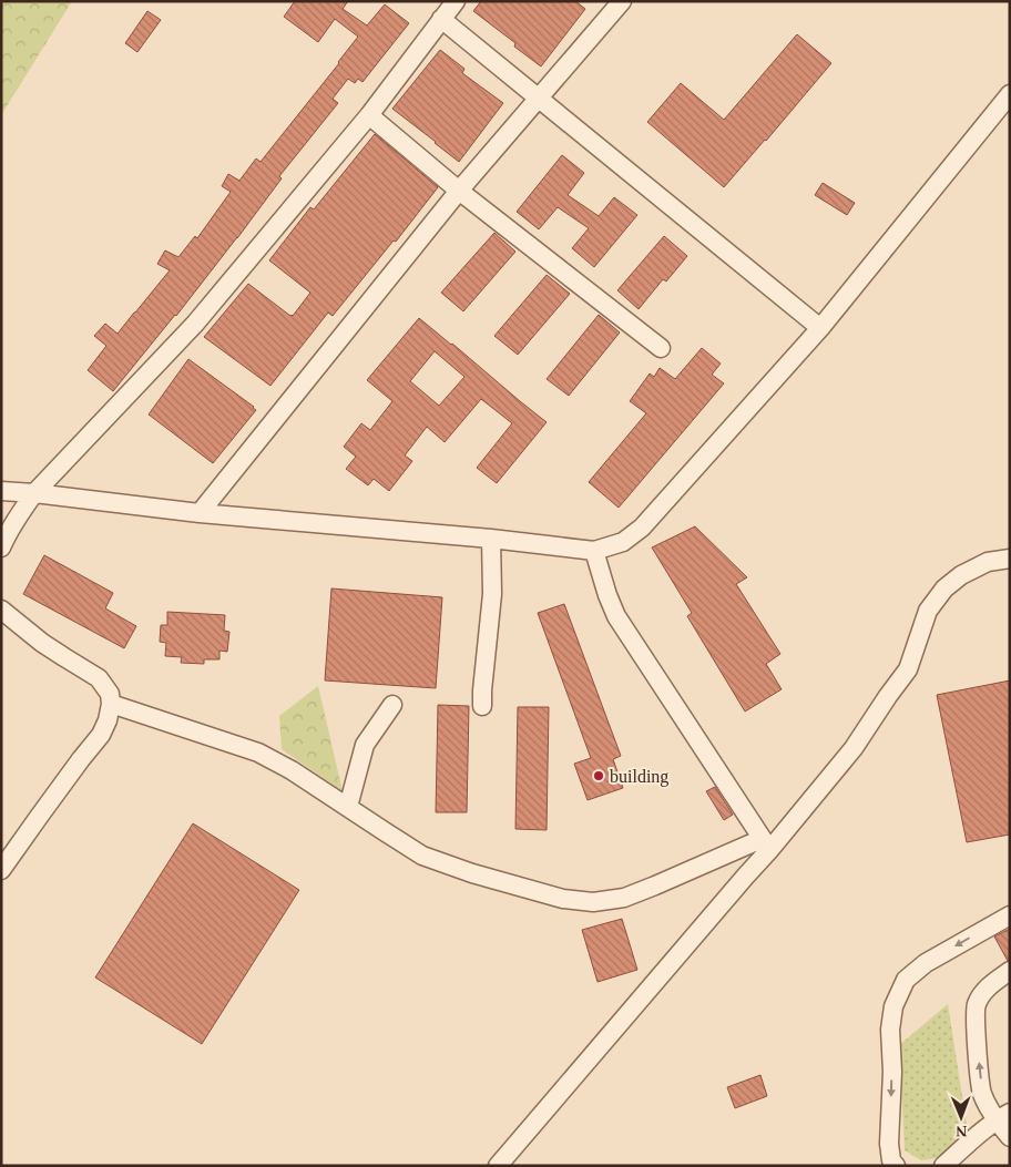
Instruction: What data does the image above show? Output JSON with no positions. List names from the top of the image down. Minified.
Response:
{"places":["building"],"north":"bottom"}
